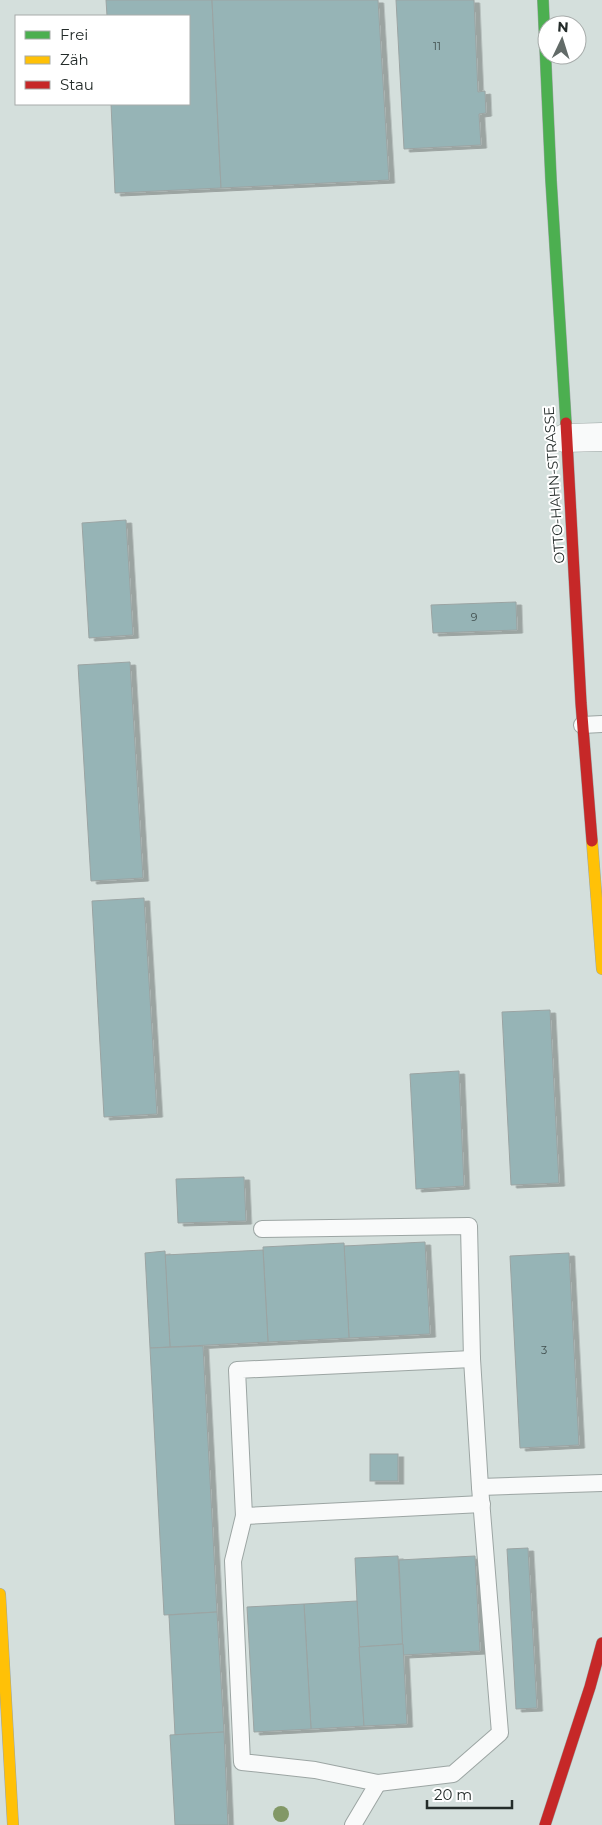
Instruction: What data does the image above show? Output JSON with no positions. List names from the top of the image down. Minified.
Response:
{"streets":{"street":["OTTO-HAHN-STRASSE"]},"house_numbers":["11","9","3"],"legend":["Frei","Zäh","Stau"],"scale_bar":"20 m","north":"top"}
